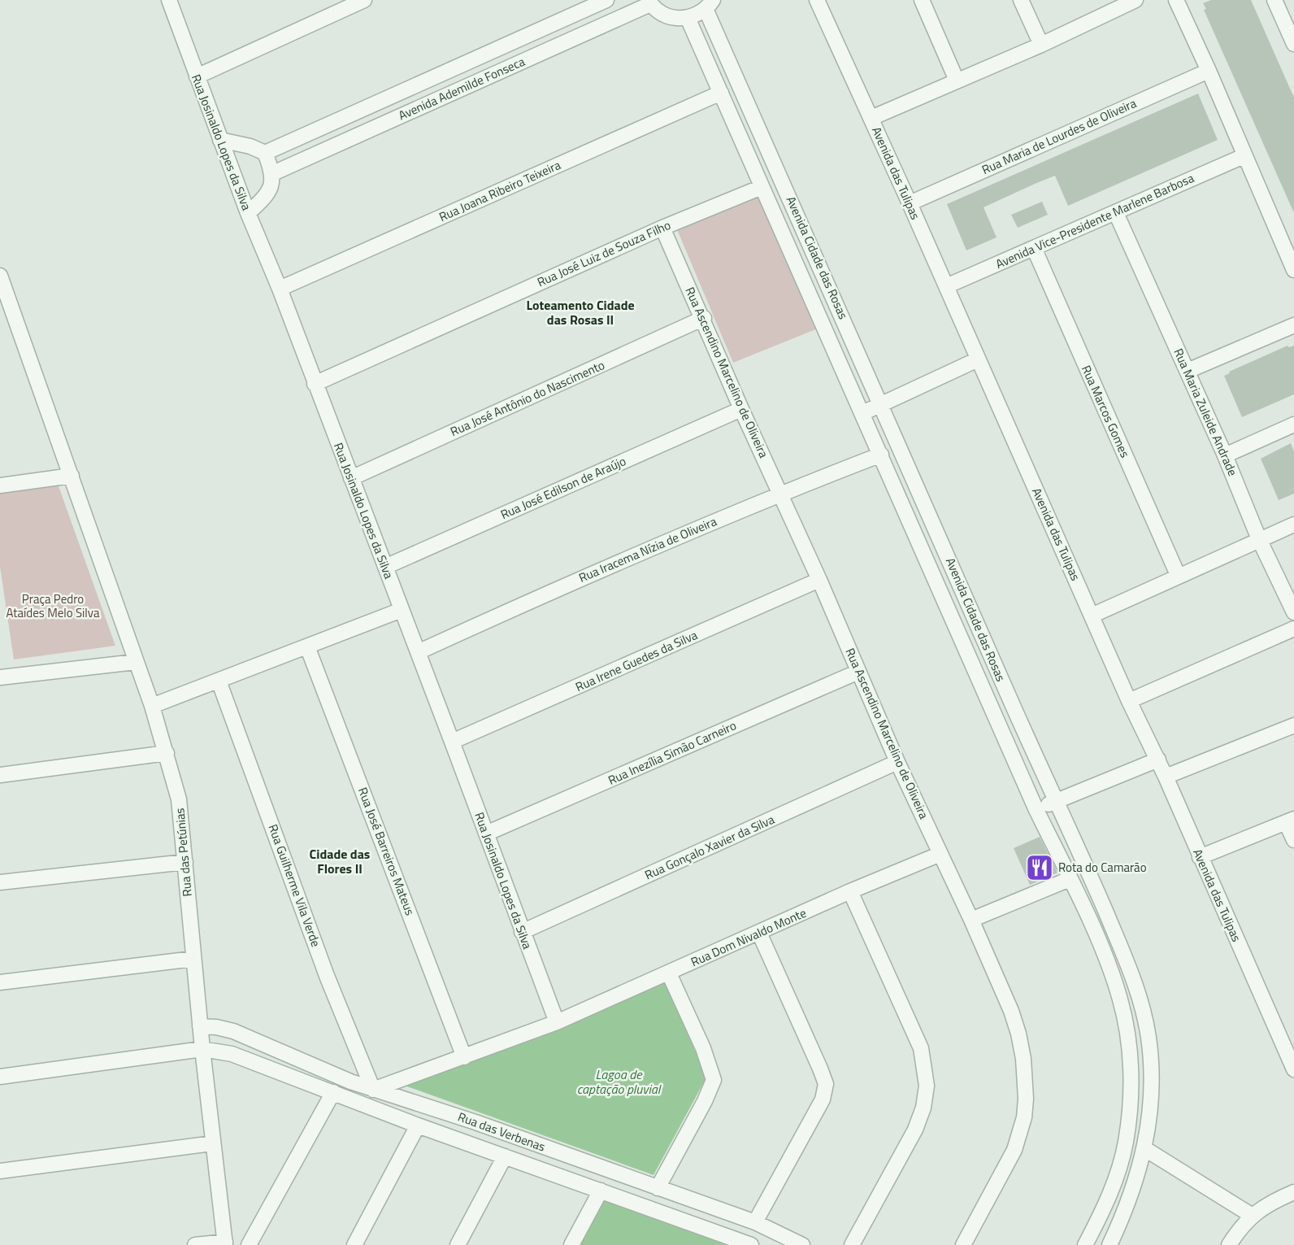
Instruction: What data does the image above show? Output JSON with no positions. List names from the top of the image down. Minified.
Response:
{"streets":{"street":["Avenida Ademilde Fonseca","Rua Maria de Lourdes de Oliveira","Rua Josinaldo Lopes da Silva","Avenida das Tulipas","Rua Joana Ribeiro Teixeira","Avenida Vice-Presidente Marlene Barbosa","Rua José Luiz de Souza Filho","Avenida Cidade das Rosas","Rua Ascendino Marcelino de Oliveira","Rua José Antônio do Nascimento","Rua Marcos Gomes","Rua Maria Zuleide Andrade","Rua José Edilson de Araújo","Rua Iracema Nízia de Oliveira","Rua Irene Guedes da Silva","Rua Inezília Simão Carneiro","Rua Gonçalo Xavier da Silva","Rua José Barreiros Mateus","Rua das Petúnias","Rua Guilherme Vila Verde","Rua Dom Nivaldo Monte","Rua das Verbenas"]},"crossings":[["Rua Maria de Lourdes de Oliveira","Avenida das Tulipas"],["Rua Josinaldo Lopes da Silva","Rua Joana Ribeiro Teixeira"],["Rua Josinaldo Lopes da Silva","Rua José Luiz de Souza Filho"],["Rua Josinaldo Lopes da Silva","Rua José Antônio do Nascimento"],["Rua Josinaldo Lopes da Silva","Rua José Edilson de Araújo"],["Rua Josinaldo Lopes da Silva","Rua Iracema Nízia de Oliveira"],["Rua Josinaldo Lopes da Silva","Rua Irene Guedes da Silva"],["Rua Josinaldo Lopes da Silva","Rua Inezília Simão Carneiro"],["Rua Josinaldo Lopes da Silva","Rua Gonçalo Xavier da Silva"],["Rua Josinaldo Lopes da Silva","Rua Dom Nivaldo Monte"],["Avenida das Tulipas","Avenida Vice-Presidente Marlene Barbosa"],["Rua Joana Ribeiro Teixeira","Avenida Cidade das Rosas"],["Avenida Vice-Presidente Marlene Barbosa","Rua Marcos Gomes"],["Avenida Vice-Presidente Marlene Barbosa","Rua Maria Zuleide Andrade"],["Rua José Luiz de Souza Filho","Avenida Cidade das Rosas"],["Rua José Luiz de Souza Filho","Rua Ascendino Marcelino de Oliveira"],["Avenida Cidade das Rosas","Rua Iracema Nízia de Oliveira"],["Rua Ascendino Marcelino de Oliveira","Rua José Antônio do Nascimento"],["Rua Ascendino Marcelino de Oliveira","Rua José Edilson de Araújo"],["Rua Ascendino Marcelino de Oliveira","Rua Iracema Nízia de Oliveira"],["Rua Ascendino Marcelino de Oliveira","Rua Irene Guedes da Silva"],["Rua Ascendino Marcelino de Oliveira","Rua Inezília Simão Carneiro"],["Rua Ascendino Marcelino de Oliveira","Rua Gonçalo Xavier da Silva"],["Rua Ascendino Marcelino de Oliveira","Rua Dom Nivaldo Monte"],["Rua José Barreiros Mateus","Rua Dom Nivaldo Monte"],["Rua das Petúnias","Rua das Verbenas"],["Rua Guilherme Vila Verde","Rua Dom Nivaldo Monte"],["Rua Guilherme Vila Verde","Rua das Verbenas"],["Rua Dom Nivaldo Monte","Rua das Verbenas"]],"districts":["Loteamento Cidade das Rosas II","Cidade das Flores II"],"water":["Lagoa de captação pluvial"],"parks":["Praça Pedro Ataídes Melo Silva"],"places":{"restaurant":["Rota do Camarão"]}}
